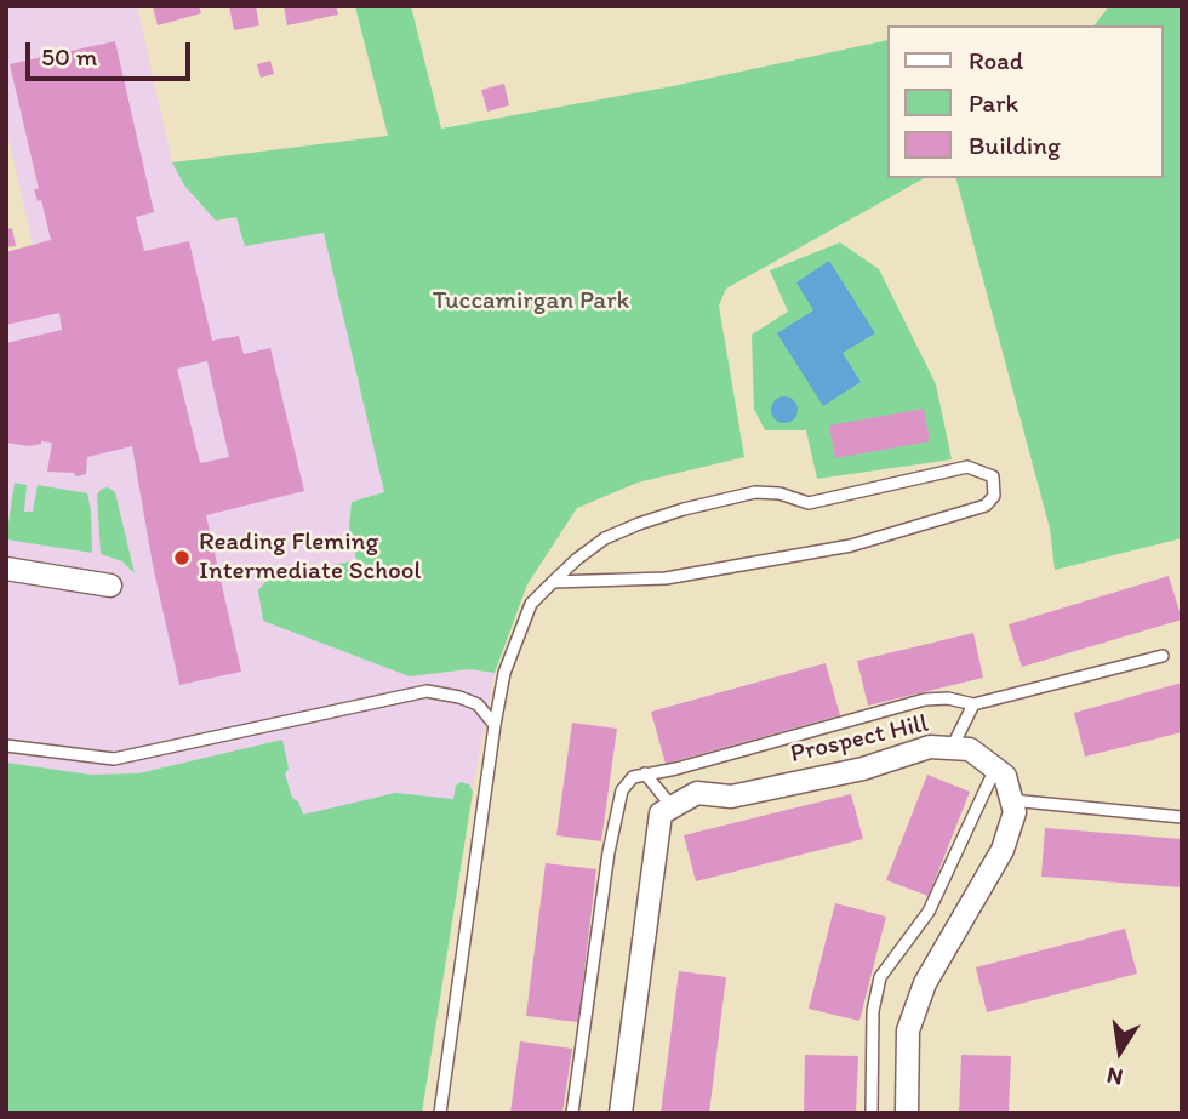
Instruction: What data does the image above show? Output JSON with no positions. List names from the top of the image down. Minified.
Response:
{"streets":{"street":["Prospect Hill"]},"parks":["Tuccamirgan Park"],"places":["Reading Fleming Intermediate School"],"legend":["Road","Park","Building"],"scale_bar":"50 m","north":"bottom"}
